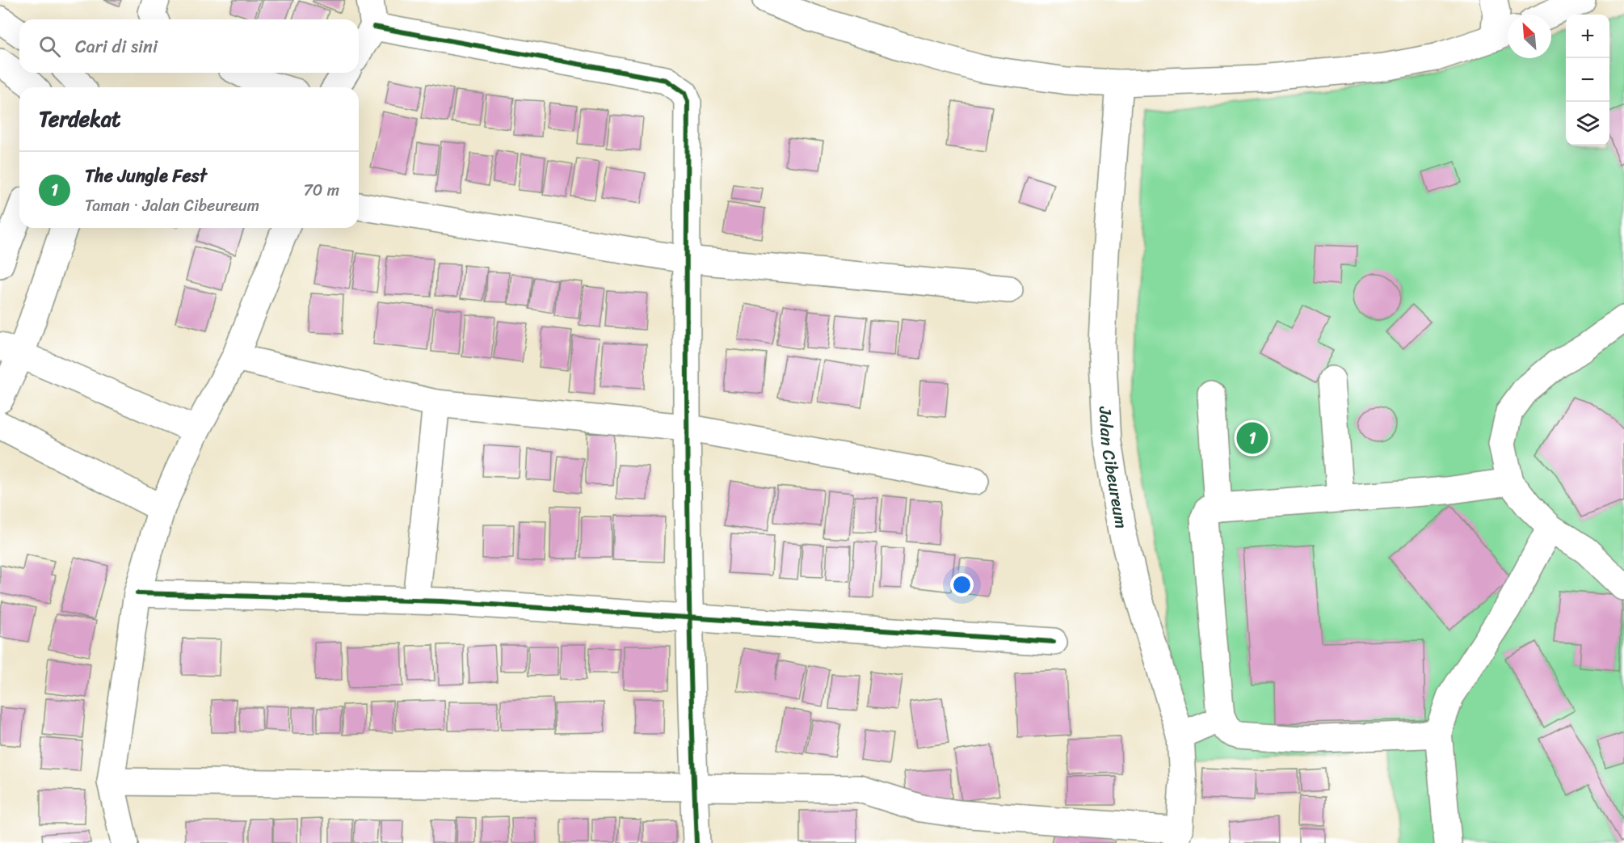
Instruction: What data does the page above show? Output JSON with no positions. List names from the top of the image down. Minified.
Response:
{"streets":{"street":["Jalan Cibeureum"]},"north":"top left","page":{"map_buttons":["+","−"],"search":"Cari di sini","heading":"Terdekat","list":[{"mark":"1","name":"The Jungle Fest","note":"Taman · Jalan Cibeureum","value":"70 m"}],"pins":"1"}}
